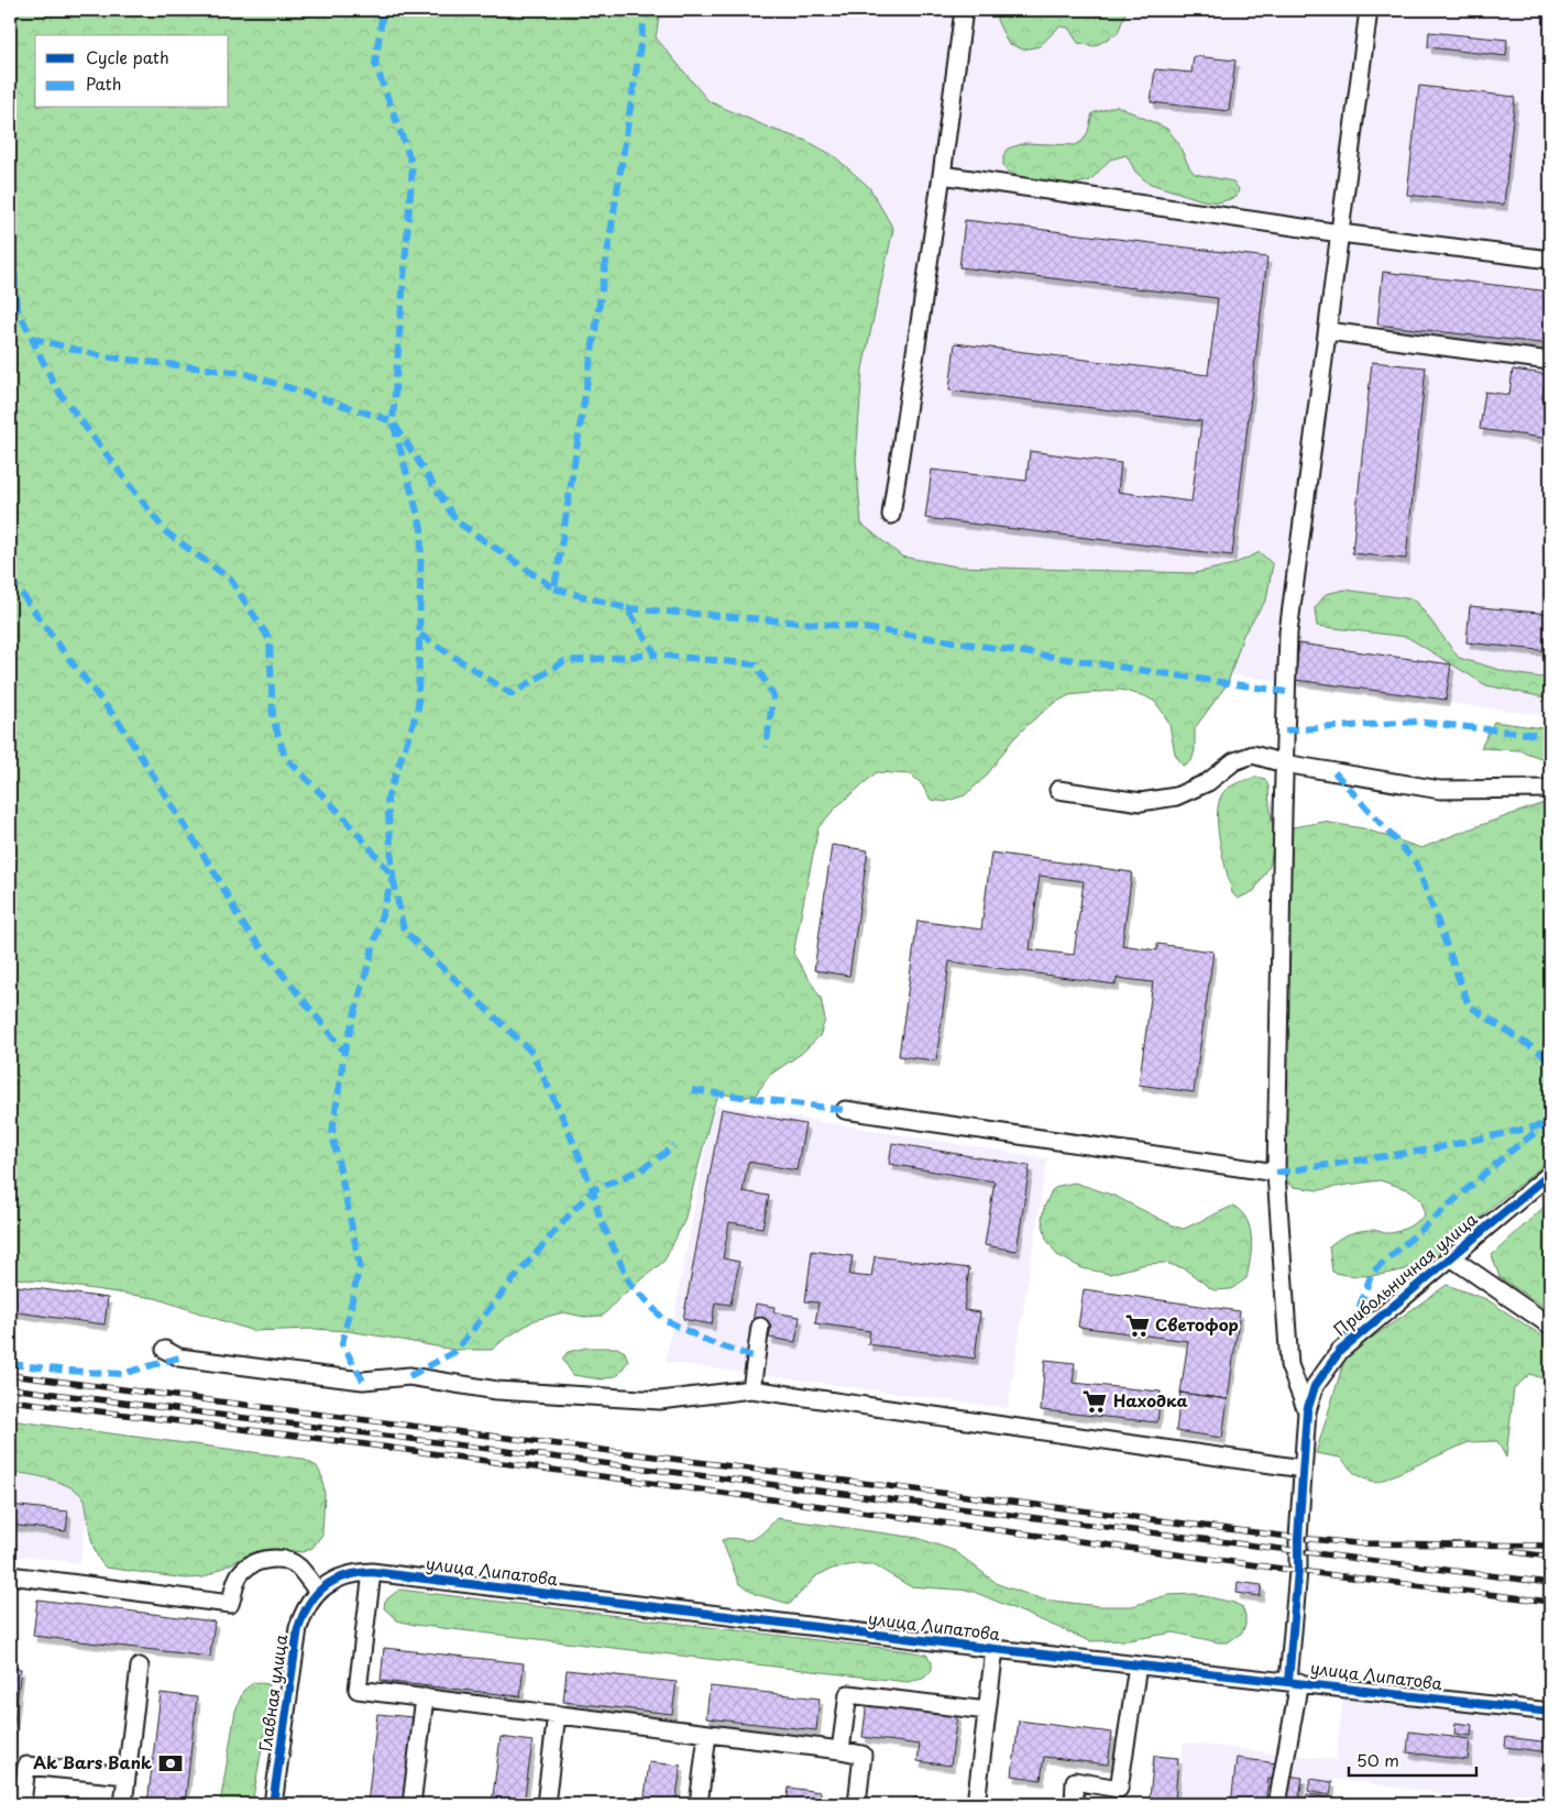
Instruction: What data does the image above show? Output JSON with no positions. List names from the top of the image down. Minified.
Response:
{"streets":{"street":["Прибольничная улица","улица Липатова","Главная улица"]},"crossings":[["Прибольничная улица","улица Липатова"],["улица Липатова","Главная улица"]],"places":{"supermarket":["Светофор","Находка"],"bank":["Ak Bars Bank"]},"legend":["Cycle path","Path"],"scale_bar":"50 m"}
